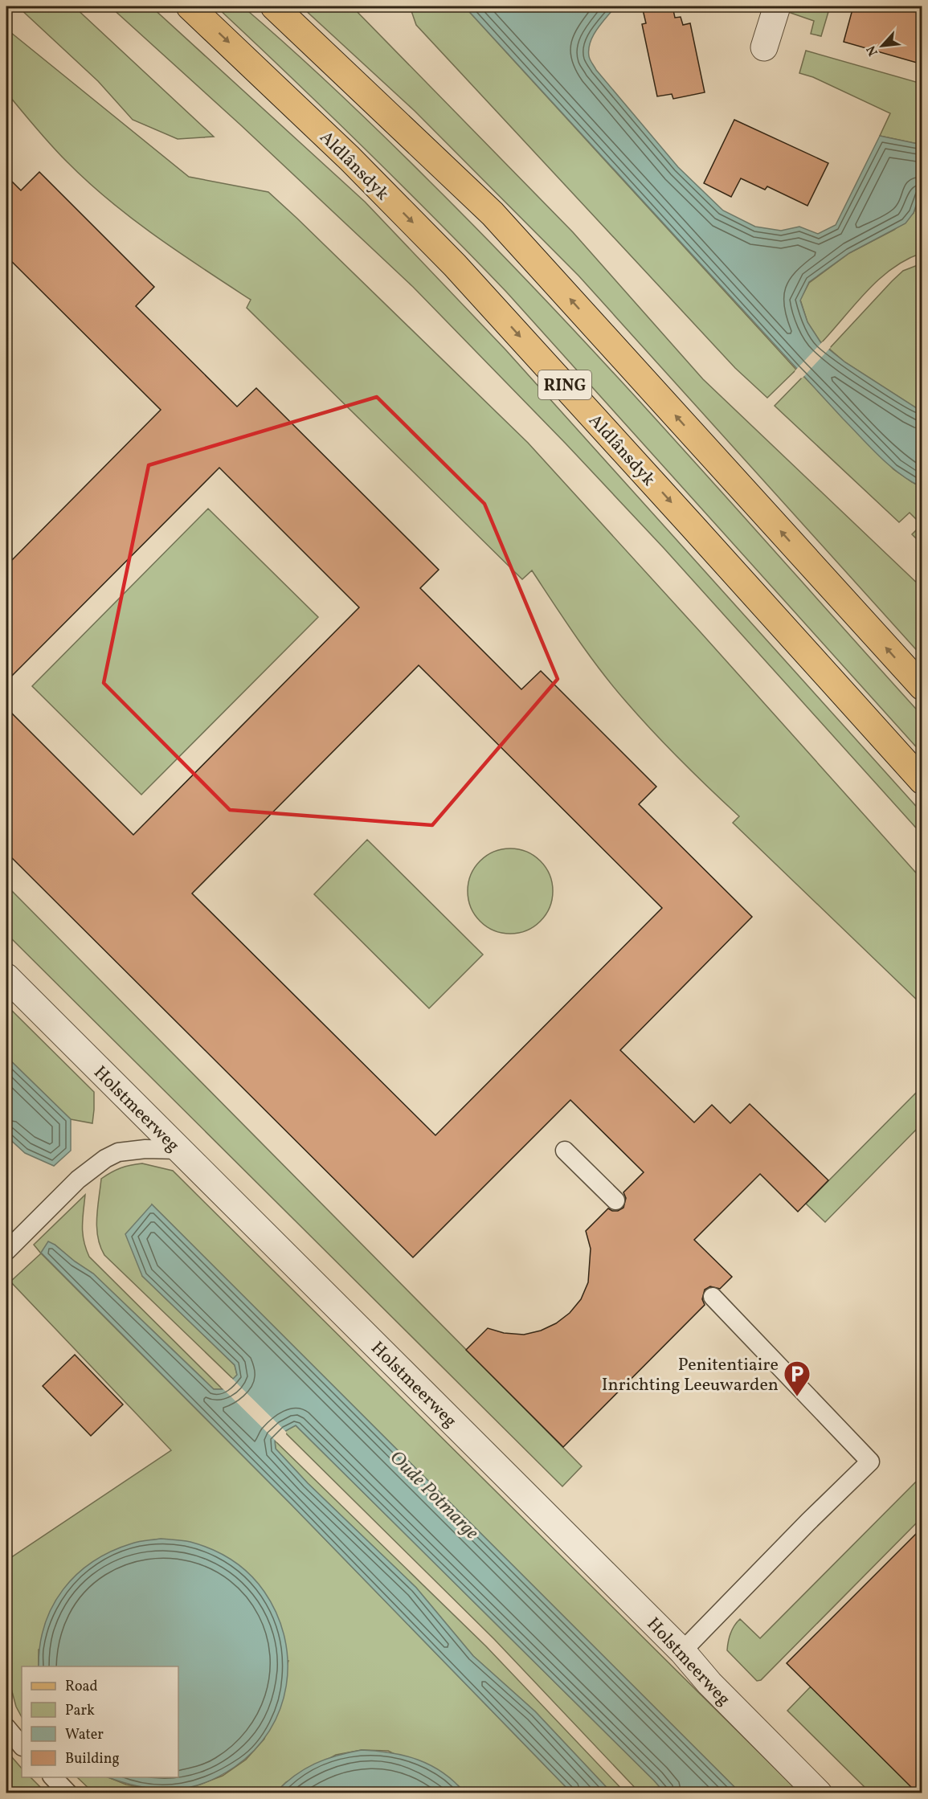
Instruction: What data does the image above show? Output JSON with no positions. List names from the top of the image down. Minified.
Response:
{"streets":{"main road":["Aldlânsdyk","RING"],"street":["Holstmeerweg"]},"water":["Oude Potmarge"],"places":{"parking":["Penitentiaire Inrichting Leeuwarden"]},"legend":["Road","Park","Water","Building"],"north":"bottom left"}
